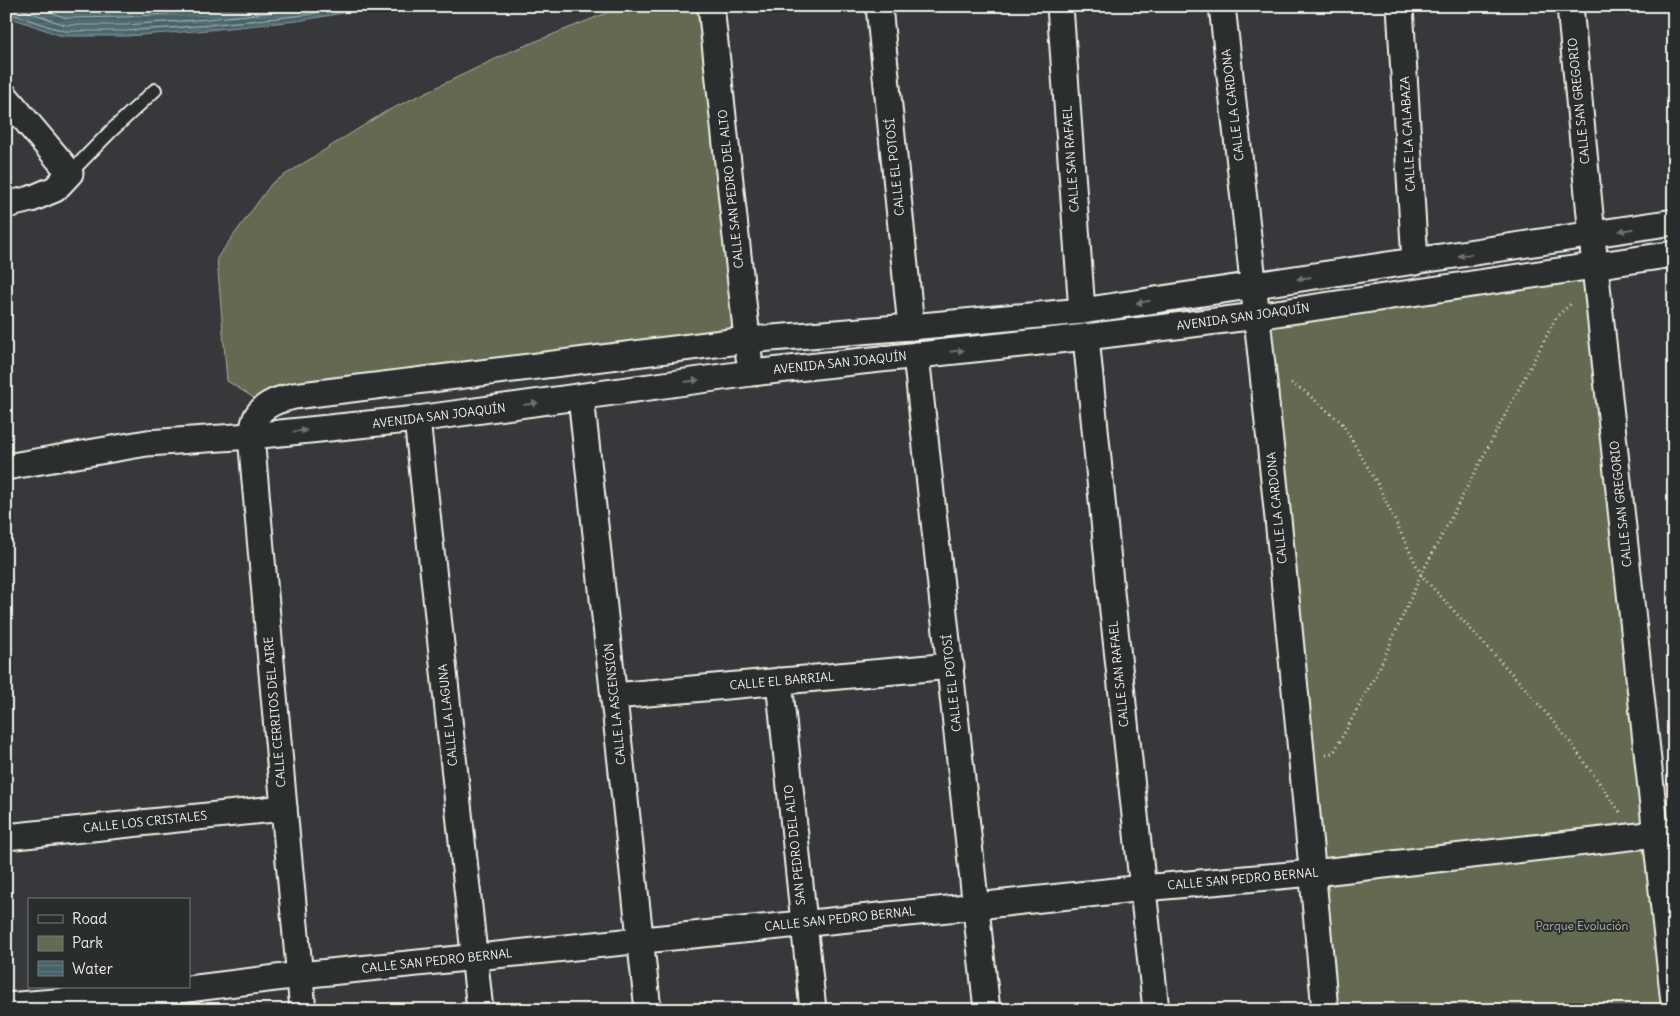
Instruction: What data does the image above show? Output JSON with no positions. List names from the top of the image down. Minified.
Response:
{"streets":{"street":["CALLE SAN GREGORIO","CALLE LA CARDONA","CALLE LA CALABAZA","CALLE SAN RAFAEL","CALLE EL POTOSÍ","CALLE SAN PEDRO DEL ALTO","AVENIDA SAN JOAQUÍN","CALLE EL BARRIAL","CALLE LA ASCENSIÓN","CALLE CERRITOS DEL AIRE","CALLE LA LAGUNA","CALLE LOS CRISTALES","SAN PEDRO DEL ALTO","CALLE SAN PEDRO BERNAL"]},"crossings":[["CALLE SAN GREGORIO","AVENIDA SAN JOAQUÍN"],["CALLE SAN GREGORIO","CALLE SAN PEDRO BERNAL"],["CALLE LA CARDONA","AVENIDA SAN JOAQUÍN"],["CALLE LA CARDONA","CALLE SAN PEDRO BERNAL"],["CALLE SAN RAFAEL","AVENIDA SAN JOAQUÍN"],["CALLE SAN RAFAEL","CALLE SAN PEDRO BERNAL"],["CALLE EL POTOSÍ","AVENIDA SAN JOAQUÍN"],["CALLE EL POTOSÍ","CALLE EL BARRIAL"],["CALLE EL POTOSÍ","CALLE SAN PEDRO BERNAL"],["CALLE SAN PEDRO DEL ALTO","AVENIDA SAN JOAQUÍN"],["AVENIDA SAN JOAQUÍN","CALLE LA ASCENSIÓN"],["AVENIDA SAN JOAQUÍN","CALLE CERRITOS DEL AIRE"],["AVENIDA SAN JOAQUÍN","CALLE LA LAGUNA"],["CALLE EL BARRIAL","CALLE LA ASCENSIÓN"],["CALLE EL BARRIAL","SAN PEDRO DEL ALTO"],["CALLE LA ASCENSIÓN","CALLE SAN PEDRO BERNAL"],["CALLE CERRITOS DEL AIRE","CALLE LOS CRISTALES"],["CALLE CERRITOS DEL AIRE","CALLE SAN PEDRO BERNAL"],["CALLE LA LAGUNA","CALLE SAN PEDRO BERNAL"],["SAN PEDRO DEL ALTO","CALLE SAN PEDRO BERNAL"]],"parks":["Parque Evolución"],"legend":["Road","Park","Water"]}
